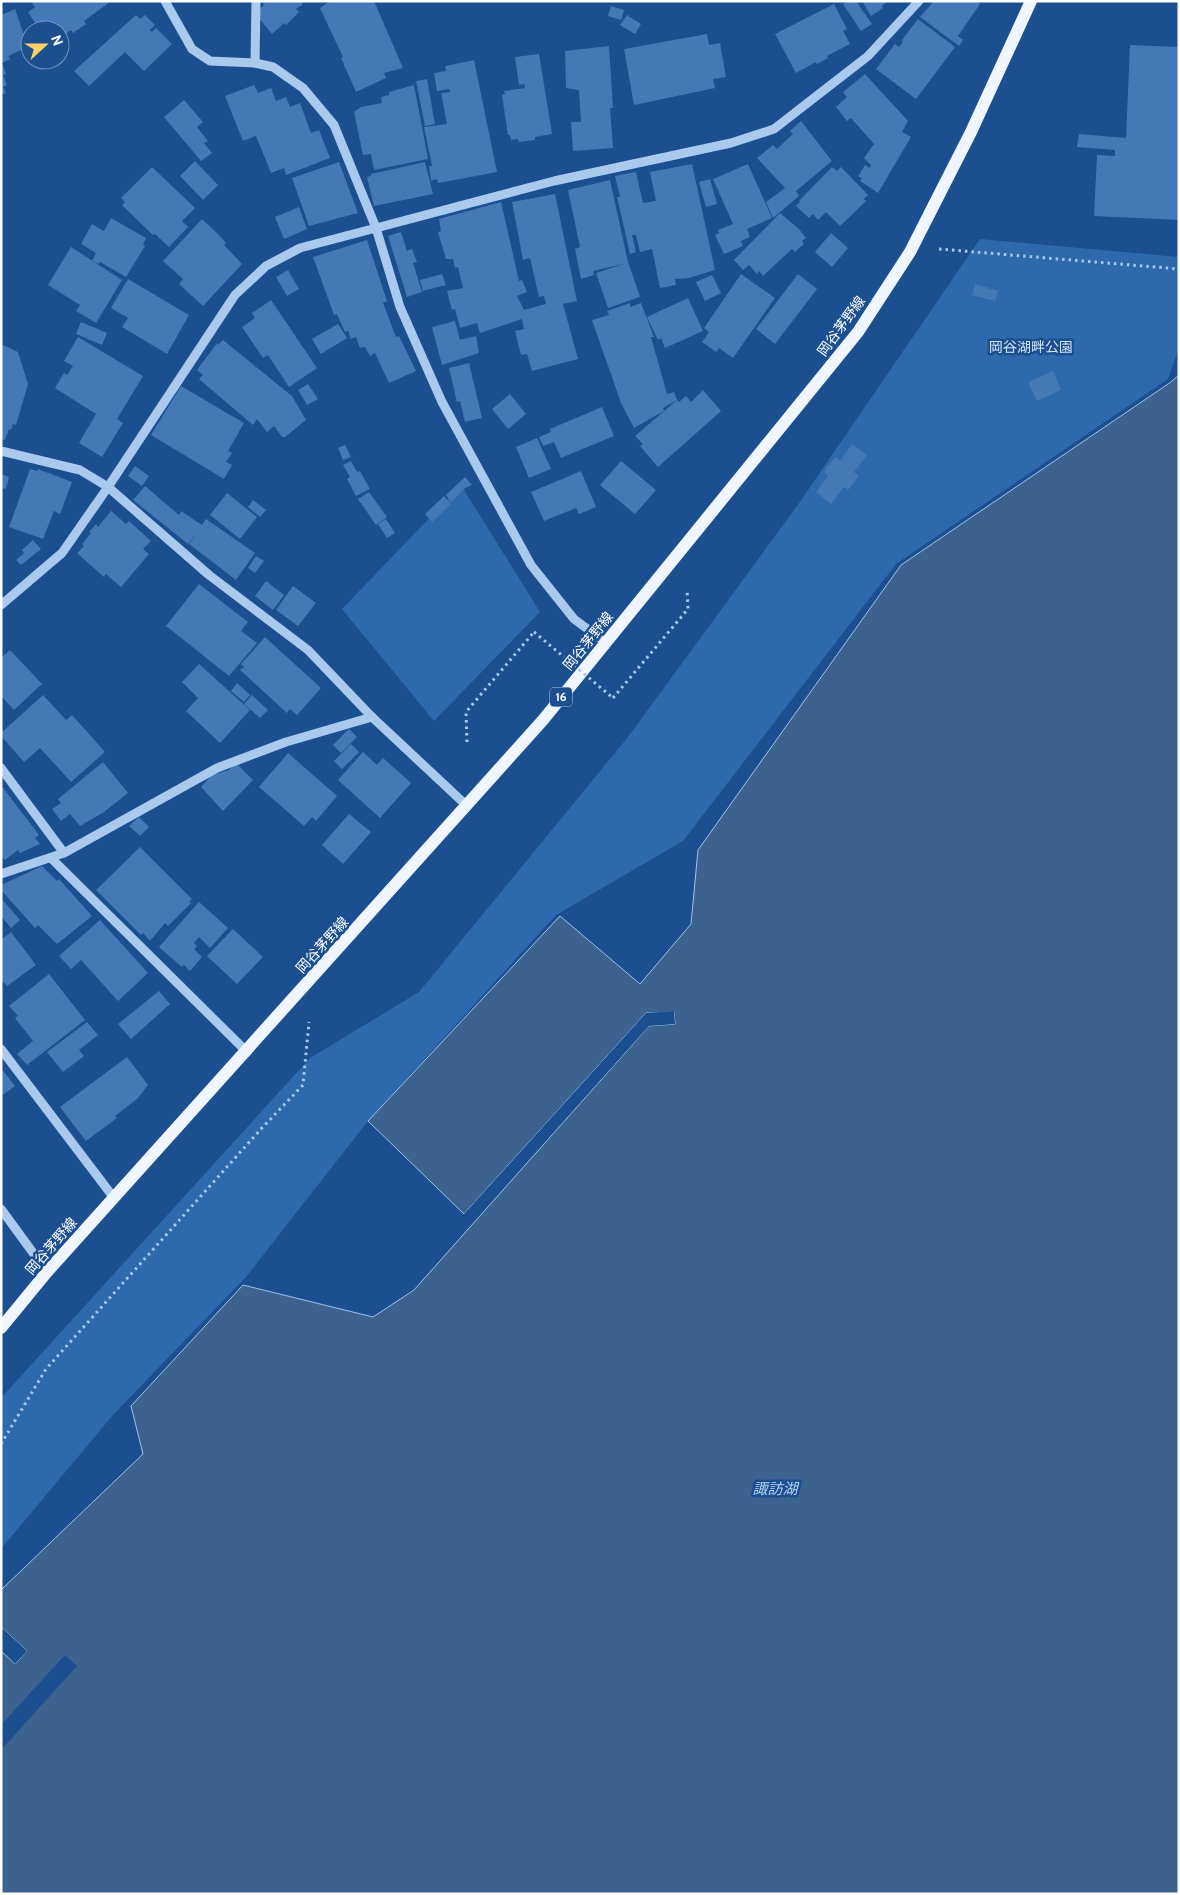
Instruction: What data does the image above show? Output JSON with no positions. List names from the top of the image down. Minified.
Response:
{"streets":{"main road":["岡谷茅野線","16"]},"water":["諏訪湖"],"parks":["岡谷湖畔公園"],"north":"right"}
